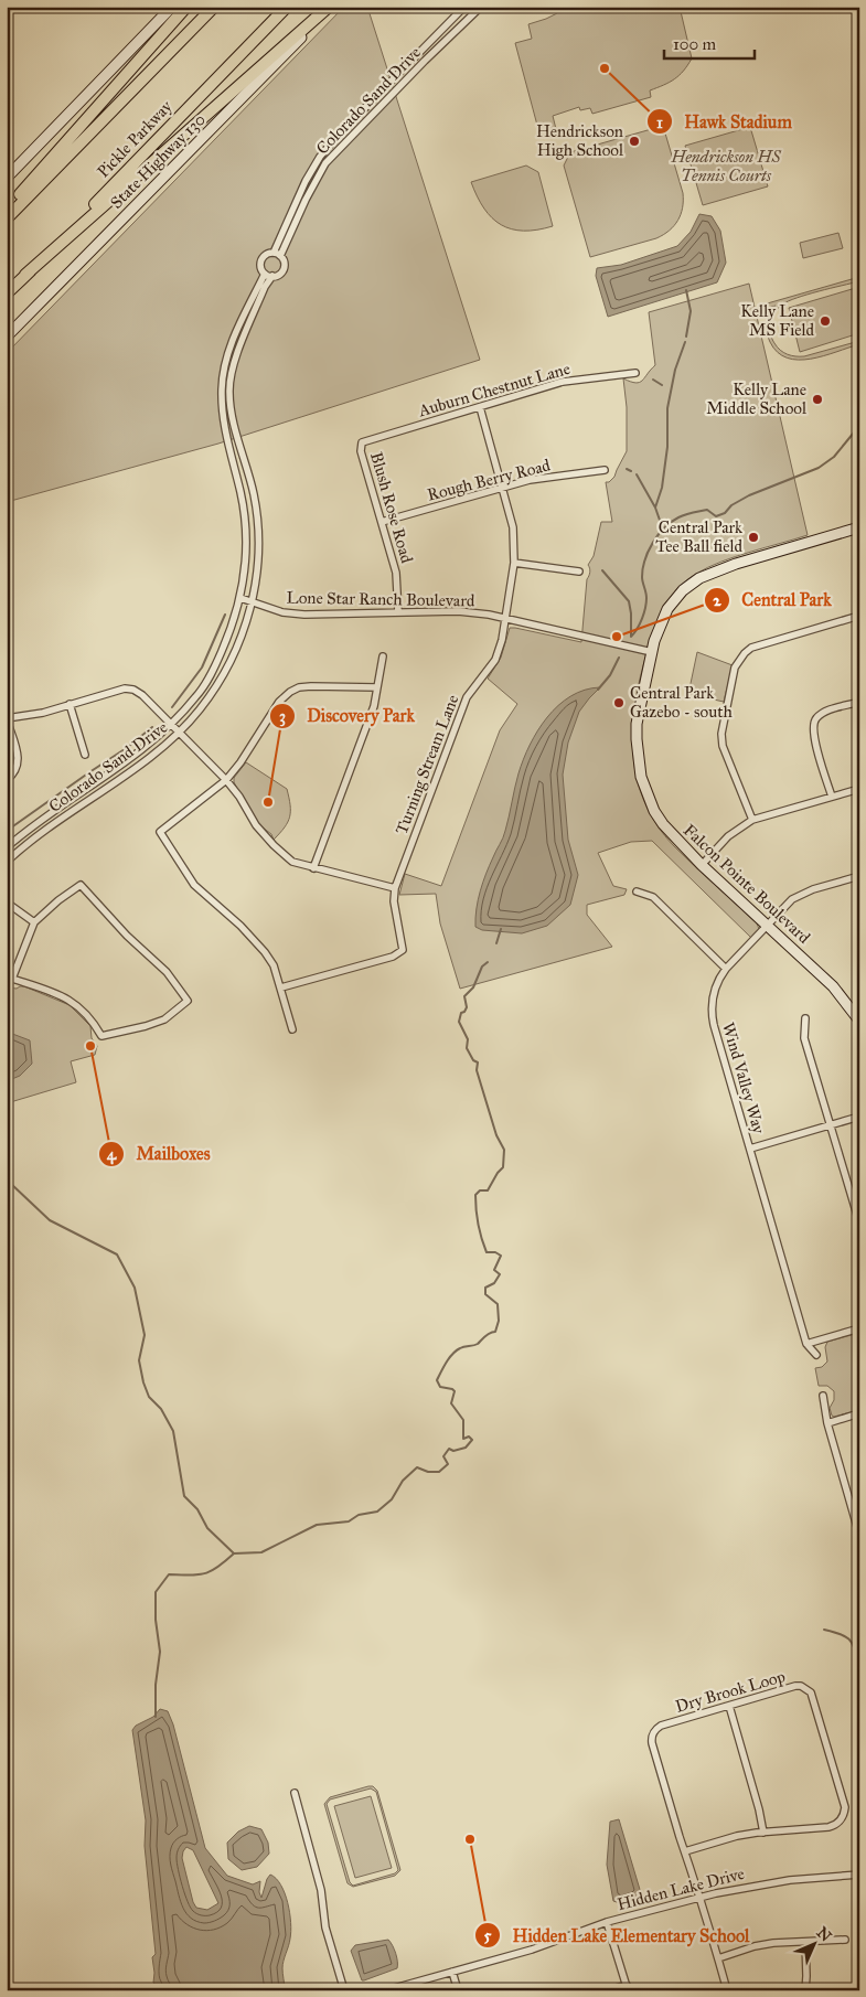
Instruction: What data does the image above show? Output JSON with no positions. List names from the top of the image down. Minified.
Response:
{"streets":{"highway":["Pickle Parkway"],"street":["Colorado Sand Drive","State Highway 130","Auburn Chestnut Lane","Rough Berry Road","Blush Rose Road","Lone Star Ranch Boulevard","Turning Stream Lane","Falcon Pointe Boulevard","Wind Valley Way","Dry Brook Loop","Hidden Lake Drive"]},"crossings":[["Colorado Sand Drive","Lone Star Ranch Boulevard"],["Auburn Chestnut Lane","Blush Rose Road"],["Auburn Chestnut Lane","Turning Stream Lane"],["Rough Berry Road","Blush Rose Road"],["Rough Berry Road","Turning Stream Lane"],["Blush Rose Road","Lone Star Ranch Boulevard"],["Lone Star Ranch Boulevard","Turning Stream Lane"],["Lone Star Ranch Boulevard","Falcon Pointe Boulevard"],["Falcon Pointe Boulevard","Wind Valley Way"],["Dry Brook Loop","Hidden Lake Drive"]],"parks":["Hendrickson HS Tennis Courts"],"places":["Hawk Stadium","Hendrickson High School","Kelly Lane MS Field","Kelly Lane Middle School","Central Park Tee Ball field","Central Park","Central Park Gazebo - south","Discovery Park","Mailboxes","Hidden Lake Elementary School"],"scale_bar":"100 m","north":"top right"}
